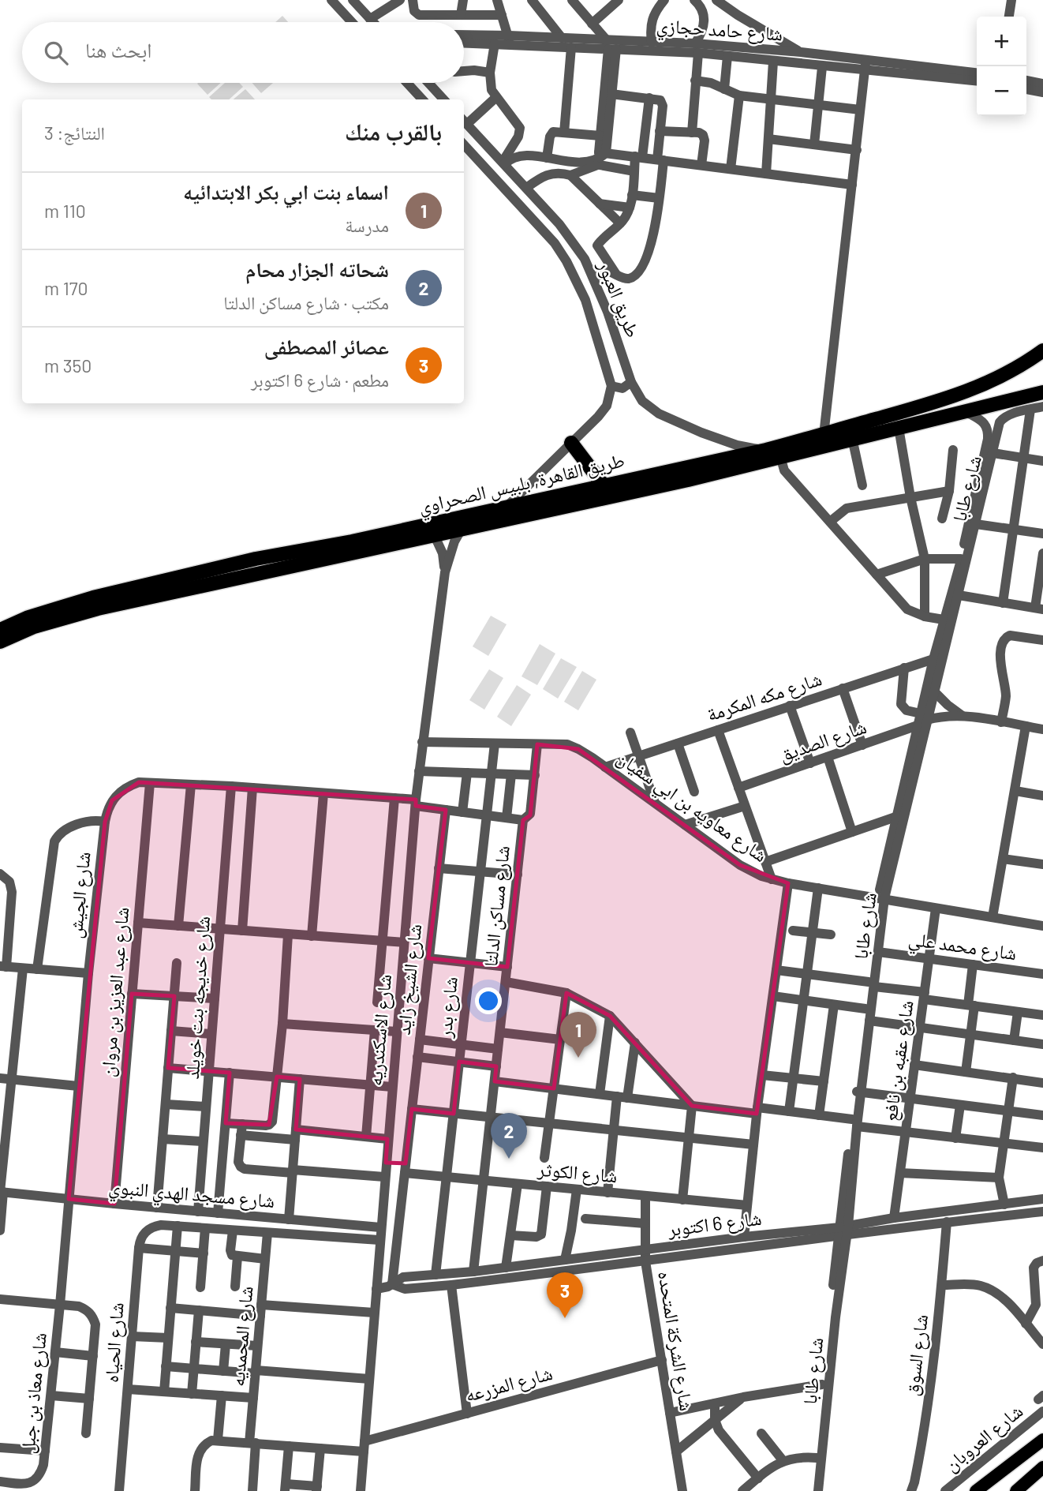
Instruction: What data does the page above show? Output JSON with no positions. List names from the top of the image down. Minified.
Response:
{"streets":{"highway":["طريق القاهرة, بلبيس الصحراوي"],"street":["شارع حامد حجازي","طريق العبور","شارع طابا","شارع مكه المكرمة","شارع الصديق","شارع معاويه بن ابي سفيان","شارع الجيش","شارع مساكن الدلتا","شارع محمد علي","شارع الشيخ زايد","شارع عبد العزيز بن مروان","شارع خديجه بنت خويلد","شارع بدر","شارع الاسكندريه","شارع عقبه بن نافع","شارع الكوثر","شارع مسجد الهدي النبوي","شارع 6 اكتوبر","شارع المحمديه","شارع الشركة المتحده","شارع الحياه","شارع السوق","شارع المزرعه","شارع معاذ بن جبل","شارع العروبان"]},"crossings":[["طريق العبور","طريق القاهرة, بلبيس الصحراوي"],["طريق القاهرة, بلبيس الصحراوي","شارع طابا"],["طريق القاهرة, بلبيس الصحراوي","شارع الاسكندريه"],["شارع طابا","شارع مكه المكرمة"],["شارع طابا","شارع الصديق"],["شارع طابا","شارع معاويه بن ابي سفيان"],["شارع طابا","شارع محمد علي"],["شارع طابا","شارع 6 اكتوبر"],["شارع مكه المكرمة","شارع معاويه بن ابي سفيان"],["شارع معاويه بن ابي سفيان","شارع مساكن الدلتا"],["شارع معاويه بن ابي سفيان","شارع بدر"],["شارع معاويه بن ابي سفيان","شارع الاسكندريه"],["شارع معاويه بن ابي سفيان","شارع عقبه بن نافع"],["شارع الجيش","شارع مساكن الدلتا"],["شارع الجيش","شارع الشيخ زايد"],["شارع الجيش","شارع عبد العزيز بن مروان"],["شارع الجيش","شارع خديجه بنت خويلد"],["شارع الجيش","شارع بدر"],["شارع الجيش","شارع الاسكندريه"],["شارع الجيش","شارع مسجد الهدي النبوي"],["شارع الجيش","شارع معاذ بن جبل"],["شارع مساكن الدلتا","شارع الكوثر"],["شارع مساكن الدلتا","شارع 6 اكتوبر"],["شارع محمد علي","شارع عقبه بن نافع"],["شارع الشيخ زايد","شارع الكوثر"],["شارع الشيخ زايد","شارع 6 اكتوبر"],["شارع عبد العزيز بن مروان","شارع مسجد الهدي النبوي"],["شارع خديجه بنت خويلد","شارع مسجد الهدي النبوي"],["شارع بدر","شارع الكوثر"],["شارع بدر","شارع 6 اكتوبر"],["شارع الاسكندريه","شارع الكوثر"],["شارع الاسكندريه","شارع مسجد الهدي النبوي"],["شارع الاسكندريه","شارع 6 اكتوبر"],["شارع الاسكندريه","شارع المزرعه"],["شارع عقبه بن نافع","شارع 6 اكتوبر"],["شارع الكوثر","شارع الشركة المتحده"],["شارع مسجد الهدي النبوي","شارع المحمديه"],["شارع 6 اكتوبر","شارع الشركة المتحده"],["شارع 6 اكتوبر","شارع السوق"],["شارع المحمديه","شارع المزرعه"],["شارع الشركة المتحده","شارع المزرعه"]],"page":{"map_buttons":["+","−"],"search":"ابحث هنا","heading":["بالقرب منك","النتائج: 3"],"list":[{"mark":"1","name":"اسماء بنت ابي بكر الابتدائيه","note":"مدرسة","value":"110 m"},{"mark":"2","name":"شحاته الجزار محام","note":"مكتب · شارع مساكن الدلتا","value":"170 m"},{"mark":"3","name":"عصائر المصطفى","note":"مطعم · شارع 6 اكتوبر","value":"350 m"}],"pins":["1","2","3"]}}
